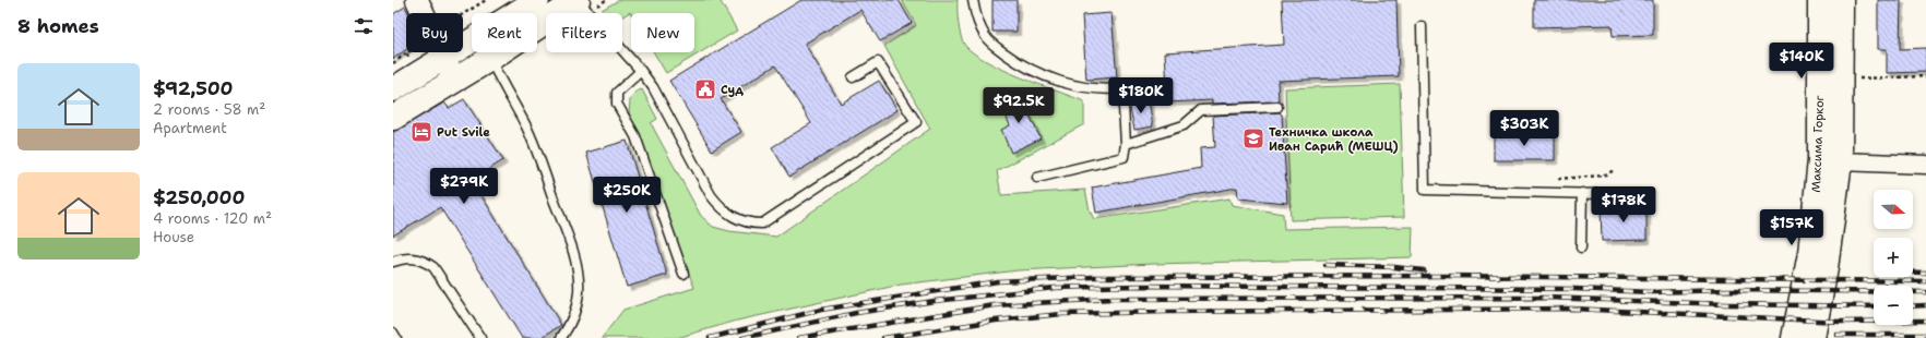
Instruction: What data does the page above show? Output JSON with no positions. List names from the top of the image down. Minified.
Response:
{"streets":{"main road":["Максима Горког"]},"places":{"public building":["Суд"],"hotel":["Put Svile"],"school or university":["Техничка школа Иван Сарић (МЕШЦ)"]},"north":"right","page":{"heading":"8 homes","chip":["Buy","Rent","Filters","New"],"price":["$140K","$180K","$92.5K","$303K","$279K","$250K","$178K","$157K"],"list":[{"name":"$92,500","note":"2 rooms · 58 m² · Apartment"},{"name":"$250,000","note":"4 rooms · 120 m² · House"}],"map_buttons":["+","−"]}}
